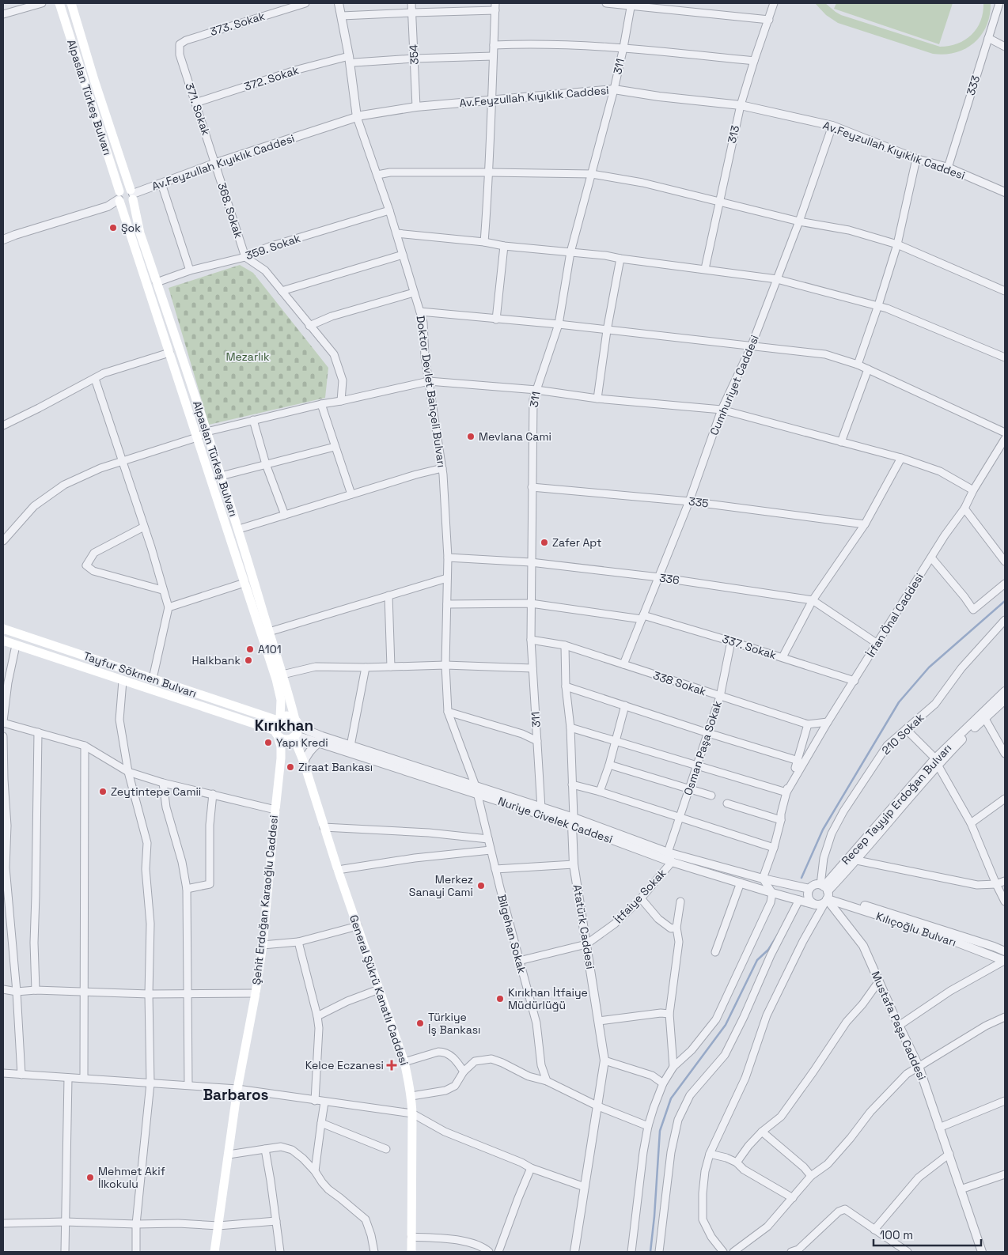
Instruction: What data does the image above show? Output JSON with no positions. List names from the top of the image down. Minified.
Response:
{"streets":{"main road":["Alpaslan Türkeş Bulvarı","Tayfur Sökmen Bulvarı","Nuriye Civelek Caddesi","Şehit Erdoğan Karaoğlu Caddesi","General Şükrü Kanatlı Caddesi"],"street":["373. Sokak","354","311","372. Sokak","333","Av.Feyzullah Kıyıklık Caddesi","371. Sokak","313","368. Sokak","359. Sokak","Cumhuriyet Caddesi","Doktor Devlet Bahçeli Bulvarı","335","336","İrfan Önal Caddesi","337. Sokak","338 Sokak","210 Sokak","Osman Paşa Sokak","Recep Tayyip Erdoğan Bulvarı","İtfaiye Sokak","Atatürk Caddesi","Kılıçoğlu Bulvarı","Bilgehan Sokak","Mustafa Paşa Caddesi"]},"crossings":[["373. Sokak","371. Sokak"],["354","372. Sokak"],["354","Av.Feyzullah Kıyıklık Caddesi"],["311","Av.Feyzullah Kıyıklık Caddesi"],["311","335"],["311","336"],["311","337. Sokak"],["311","338 Sokak"],["311","Nuriye Civelek Caddesi"],["372. Sokak","371. Sokak"],["372. Sokak","Doktor Devlet Bahçeli Bulvarı"],["333","Av.Feyzullah Kıyıklık Caddesi"],["Av.Feyzullah Kıyıklık Caddesi","Alpaslan Türkeş Bulvarı"],["Av.Feyzullah Kıyıklık Caddesi","371. Sokak"],["Av.Feyzullah Kıyıklık Caddesi","313"],["Av.Feyzullah Kıyıklık Caddesi","368. Sokak"],["Av.Feyzullah Kıyıklık Caddesi","Cumhuriyet Caddesi"],["Av.Feyzullah Kıyıklık Caddesi","Doktor Devlet Bahçeli Bulvarı"],["Alpaslan Türkeş Bulvarı","359. Sokak"],["Alpaslan Türkeş Bulvarı","Tayfur Sökmen Bulvarı"],["Alpaslan Türkeş Bulvarı","Nuriye Civelek Caddesi"],["Alpaslan Türkeş Bulvarı","Şehit Erdoğan Karaoğlu Caddesi"],["Alpaslan Türkeş Bulvarı","General Şükrü Kanatlı Caddesi"],["371. Sokak","368. Sokak"],["368. Sokak","359. Sokak"],["359. Sokak","Doktor Devlet Bahçeli Bulvarı"],["Cumhuriyet Caddesi","335"],["Cumhuriyet Caddesi","336"],["Cumhuriyet Caddesi","337. Sokak"],["Cumhuriyet Caddesi","338 Sokak"],["Doktor Devlet Bahçeli Bulvarı","336"],["Doktor Devlet Bahçeli Bulvarı","337. Sokak"],["Doktor Devlet Bahçeli Bulvarı","Nuriye Civelek Caddesi"],["Doktor Devlet Bahçeli Bulvarı","Bilgehan Sokak"],["336","İrfan Önal Caddesi"],["İrfan Önal Caddesi","337. Sokak"],["İrfan Önal Caddesi","338 Sokak"],["İrfan Önal Caddesi","Nuriye Civelek Caddesi"],["337. Sokak","Osman Paşa Sokak"],["Tayfur Sökmen Bulvarı","Nuriye Civelek Caddesi"],["Tayfur Sökmen Bulvarı","Şehit Erdoğan Karaoğlu Caddesi"],["Tayfur Sökmen Bulvarı","General Şükrü Kanatlı Caddesi"],["338 Sokak","Osman Paşa Sokak"],["338 Sokak","Atatürk Caddesi"],["210 Sokak","Recep Tayyip Erdoğan Bulvarı"],["210 Sokak","Kılıçoğlu Bulvarı"],["210 Sokak","Mustafa Paşa Caddesi"],["Osman Paşa Sokak","Nuriye Civelek Caddesi"],["Recep Tayyip Erdoğan Bulvarı","Kılıçoğlu Bulvarı"],["Recep Tayyip Erdoğan Bulvarı","Mustafa Paşa Caddesi"],["Nuriye Civelek Caddesi","İtfaiye Sokak"],["Nuriye Civelek Caddesi","Şehit Erdoğan Karaoğlu Caddesi"],["Nuriye Civelek Caddesi","Atatürk Caddesi"],["Nuriye Civelek Caddesi","Bilgehan Sokak"],["Nuriye Civelek Caddesi","General Şükrü Kanatlı Caddesi"],["İtfaiye Sokak","Atatürk Caddesi"],["İtfaiye Sokak","Bilgehan Sokak"],["Şehit Erdoğan Karaoğlu Caddesi","General Şükrü Kanatlı Caddesi"],["Kılıçoğlu Bulvarı","Mustafa Paşa Caddesi"]],"districts":["Kırıkhan","Barbaros"],"parks":["Mezarlık"],"places":{"other":["Şok","Mevlana Cami","Zafer Apt","A101","Halkbank","Yapı Kredi","Ziraat Bankası","Zeytintepe Camii","Merkez Sanayi Cami","Kırıkhan İtfaiye Müdürlüğü","Türkiye İş Bankası","Mehmet Akif İlkokulu"],"health":["Kelce Eczanesi"]},"scale_bar":"100 m"}
